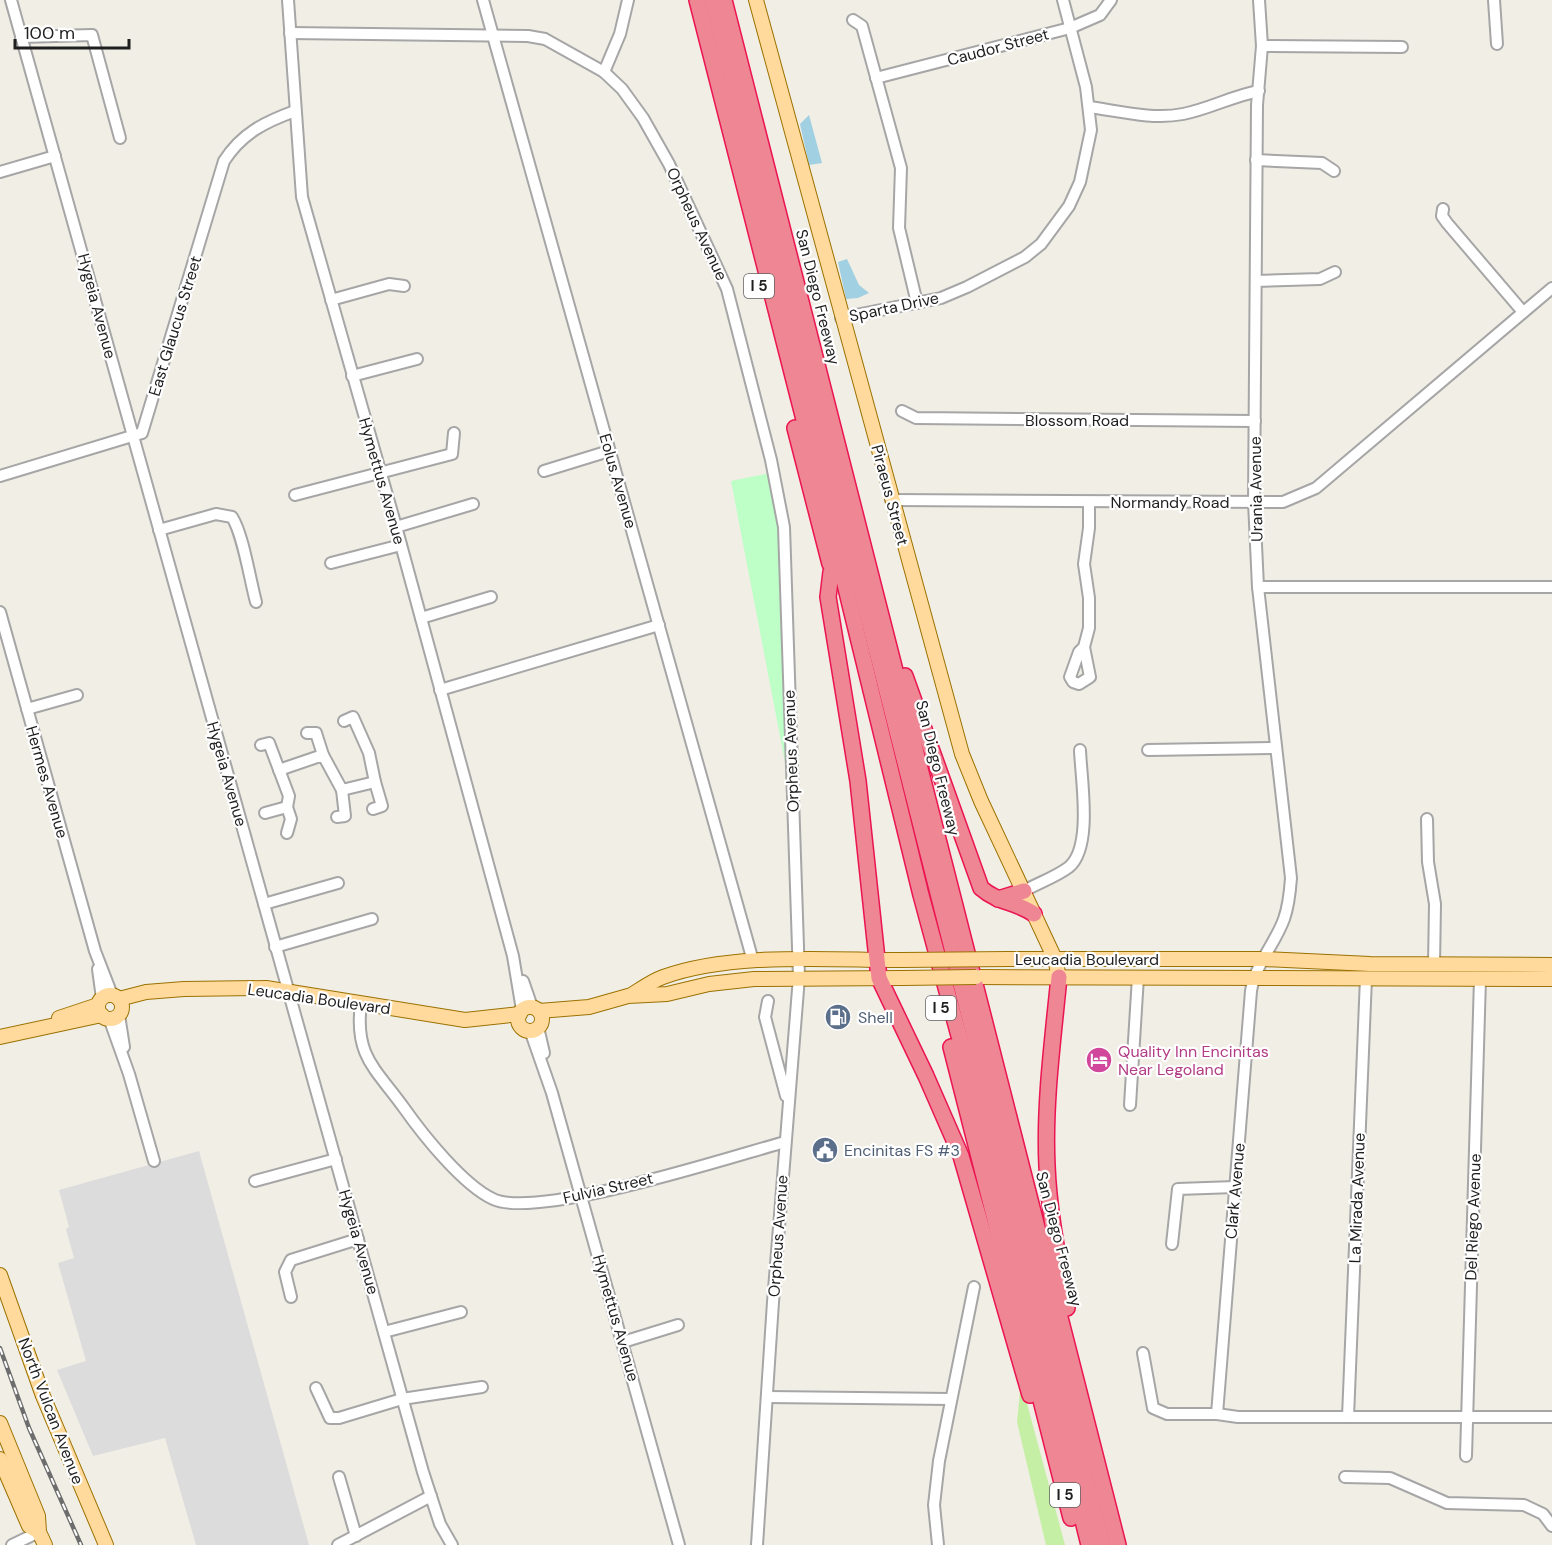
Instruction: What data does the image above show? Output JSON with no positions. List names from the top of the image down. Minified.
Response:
{"streets":{"highway":["I 5","San Diego Freeway"],"main road":["Piraeus Street","Leucadia Boulevard","North Vulcan Avenue"],"street":["Caudor Street","Orpheus Avenue","Hygeia Avenue","Sparta Drive","East Glaucus Street","Blossom Road","Hymettus Avenue","Eolus Avenue","Urania Avenue","Normandy Road","Hermes Avenue","Fulvia Street","Clark Avenue","La Mirada Avenue","Del Riego Avenue"]},"crossings":[["Caudor Street","Sparta Drive"],["Orpheus Avenue","Leucadia Boulevard"],["Orpheus Avenue","Fulvia Street"],["Hygeia Avenue","East Glaucus Street"],["Hygeia Avenue","Leucadia Boulevard"],["Sparta Drive","Piraeus Street"],["East Glaucus Street","Hymettus Avenue"],["Blossom Road","Urania Avenue"],["Hymettus Avenue","Leucadia Boulevard"],["Hymettus Avenue","Fulvia Street"],["Eolus Avenue","Leucadia Boulevard"],["Urania Avenue","Normandy Road"],["Urania Avenue","Leucadia Boulevard"],["Urania Avenue","Clark Avenue"],["Piraeus Street","Normandy Road"],["Piraeus Street","Leucadia Boulevard"],["Hermes Avenue","Leucadia Boulevard"],["Leucadia Boulevard","Fulvia Street"],["Leucadia Boulevard","Clark Avenue"],["Leucadia Boulevard","La Mirada Avenue"],["Leucadia Boulevard","Del Riego Avenue"]],"places":{"fuel station":["Shell"],"hotel":["Quality Inn Encinitas Near Legoland"],"public building":["Encinitas FS #3"]},"scale_bar":"100 m"}
